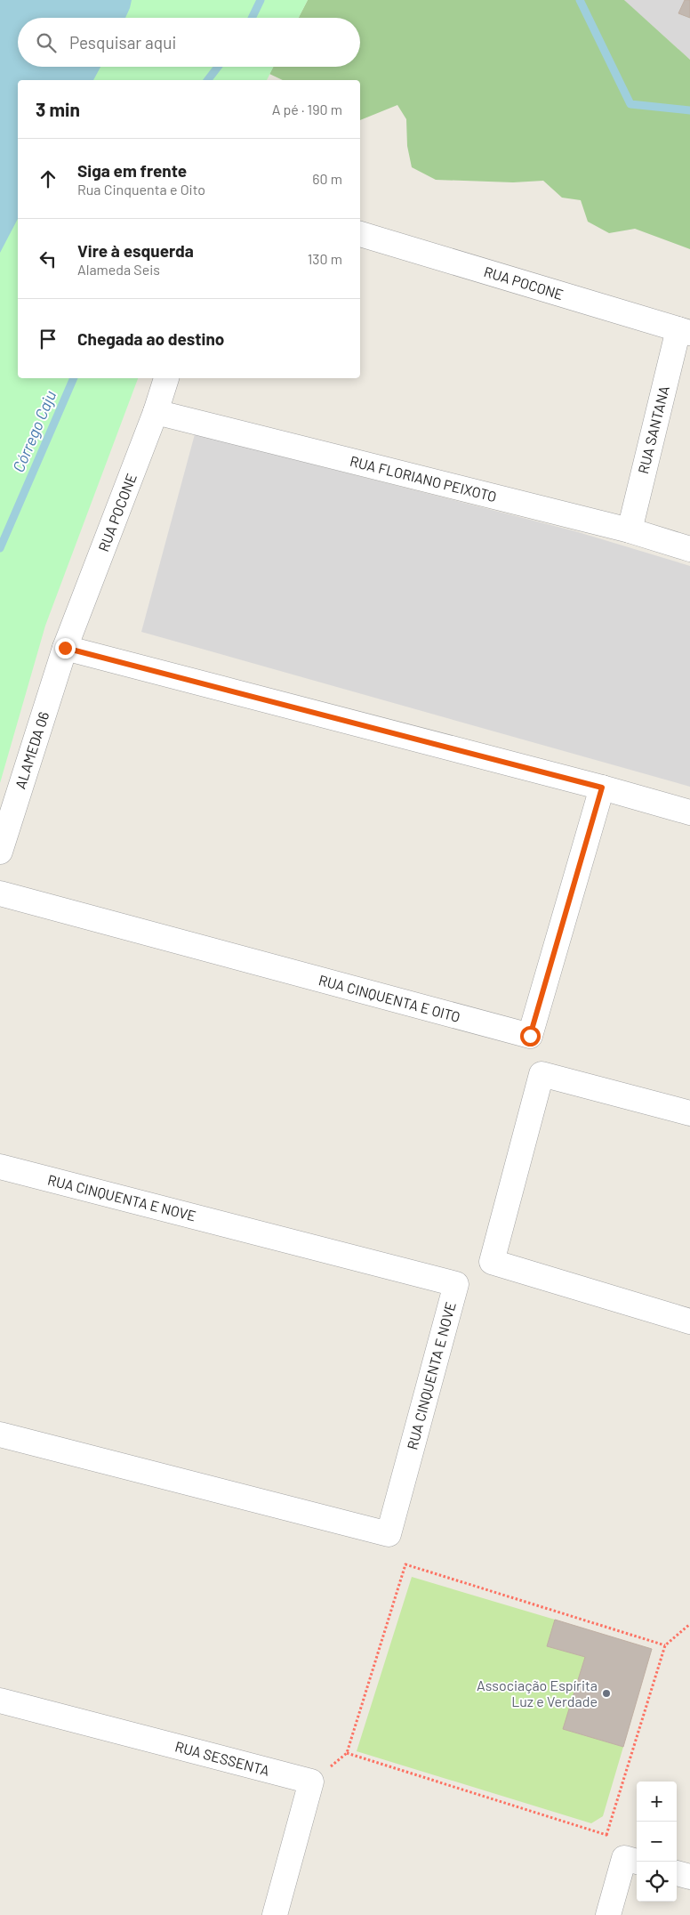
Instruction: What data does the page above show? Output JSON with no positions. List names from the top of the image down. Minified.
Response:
{"streets":{"street":["RUA POCONE","RUA SANTANA","RUA FLORIANO PEIXOTO","ALAMEDA 06","RUA CINQUENTA E OITO","RUA CINQUENTA E NOVE","RUA SESSENTA"]},"crossings":[["RUA POCONE","RUA SANTANA"],["RUA POCONE","RUA FLORIANO PEIXOTO"],["RUA POCONE","ALAMEDA 06"],["RUA SANTANA","RUA FLORIANO PEIXOTO"]],"water":["Córrego Caju"],"places":["Associação Espírita Luz e Verdade"],"page":{"search":"Pesquisar aqui","heading":["3 min","A pé · 190 m"],"list":[["Siga em frente","Rua Cinquenta e Oito","60 m"],["Vire à esquerda","Alameda Seis","130 m"],"Chegada ao destino"],"map_buttons":["+","−"]}}
